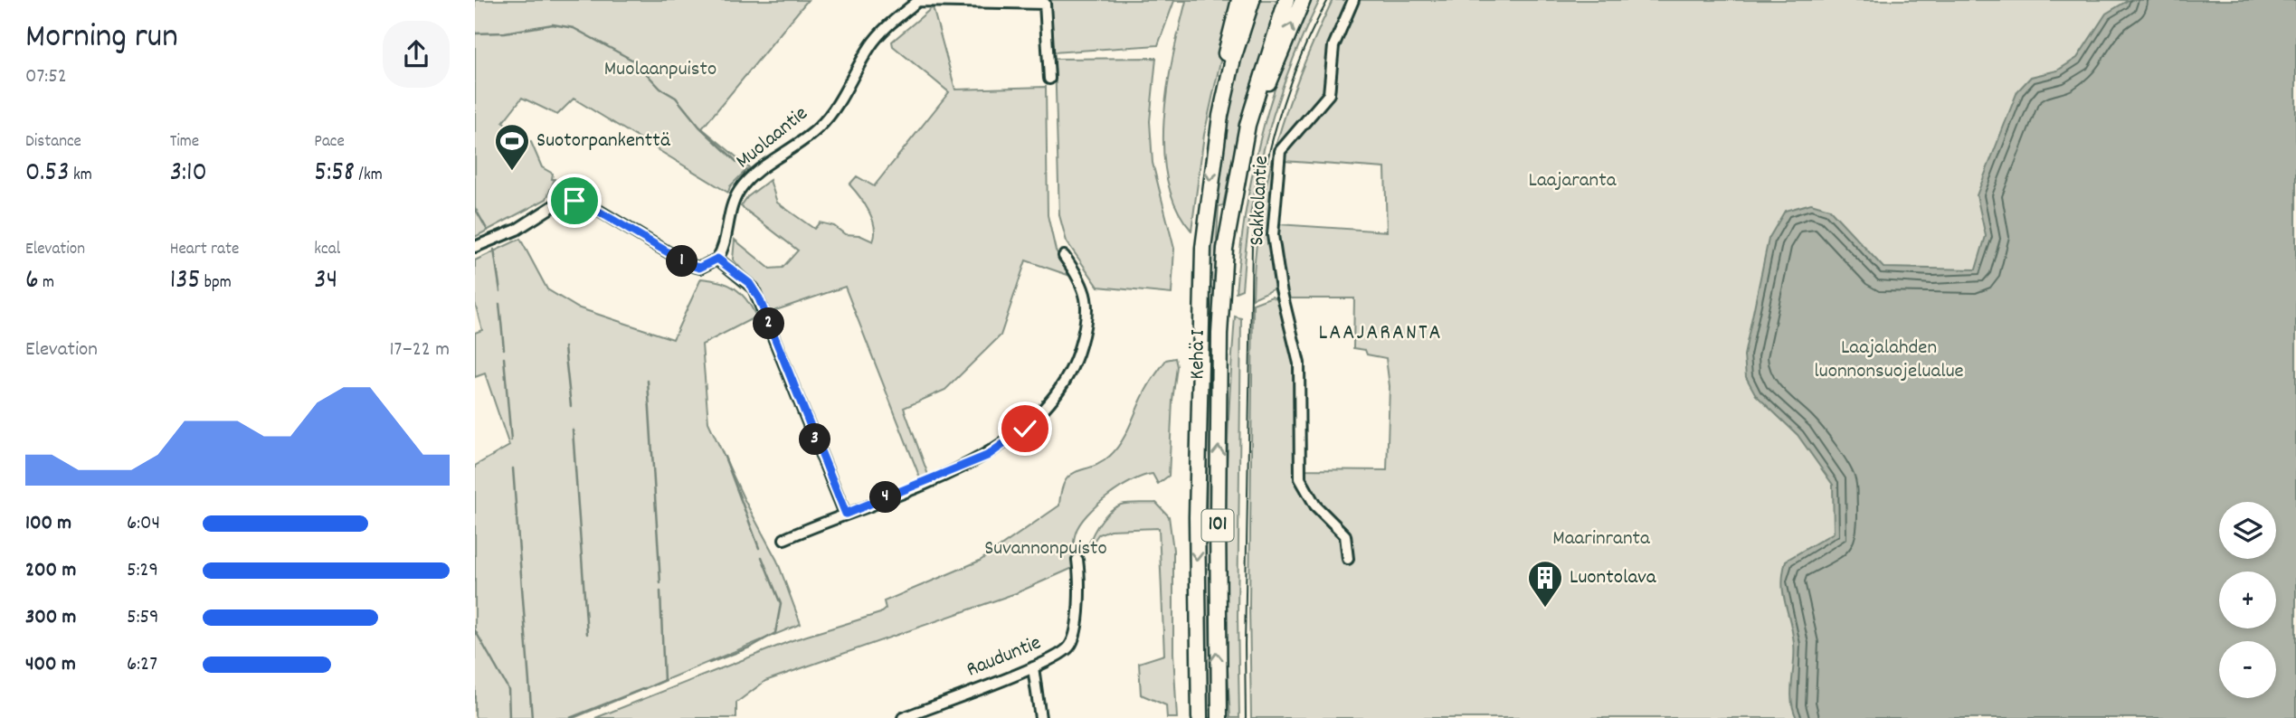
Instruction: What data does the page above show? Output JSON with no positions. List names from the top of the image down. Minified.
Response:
{"streets":{"highway":["Kehä I","101"],"street":["Muolaantie","Sakkolantie","Rauduntie"]},"districts":["LAAJARANTA"],"parks":["Muolaanpuisto","Laajaranta","Laajalahden luonnonsuojelualue","Maarinranta","Suvannonpuisto"],"places":{"sports":["Suotorpankenttä"],"building":["Luontolava"]},"page":{"heading":["Morning run","07:52"],"stats":[["Distance","0.53 km"],["Time","3:10"],["Pace","5:58 /km"],["Elevation","6 m"],["Heart rate","135 bpm"],["kcal","34"]],"pins":["1","2","3","4"],"chart":["Elevation","17–22 m"],"list":[{"name":"100 m","note":"6:04"},{"name":"200 m","note":"5:29"},{"name":"300 m","note":"5:59"},{"name":"400 m","note":"6:27"}],"map_buttons":["+","−"]}}
